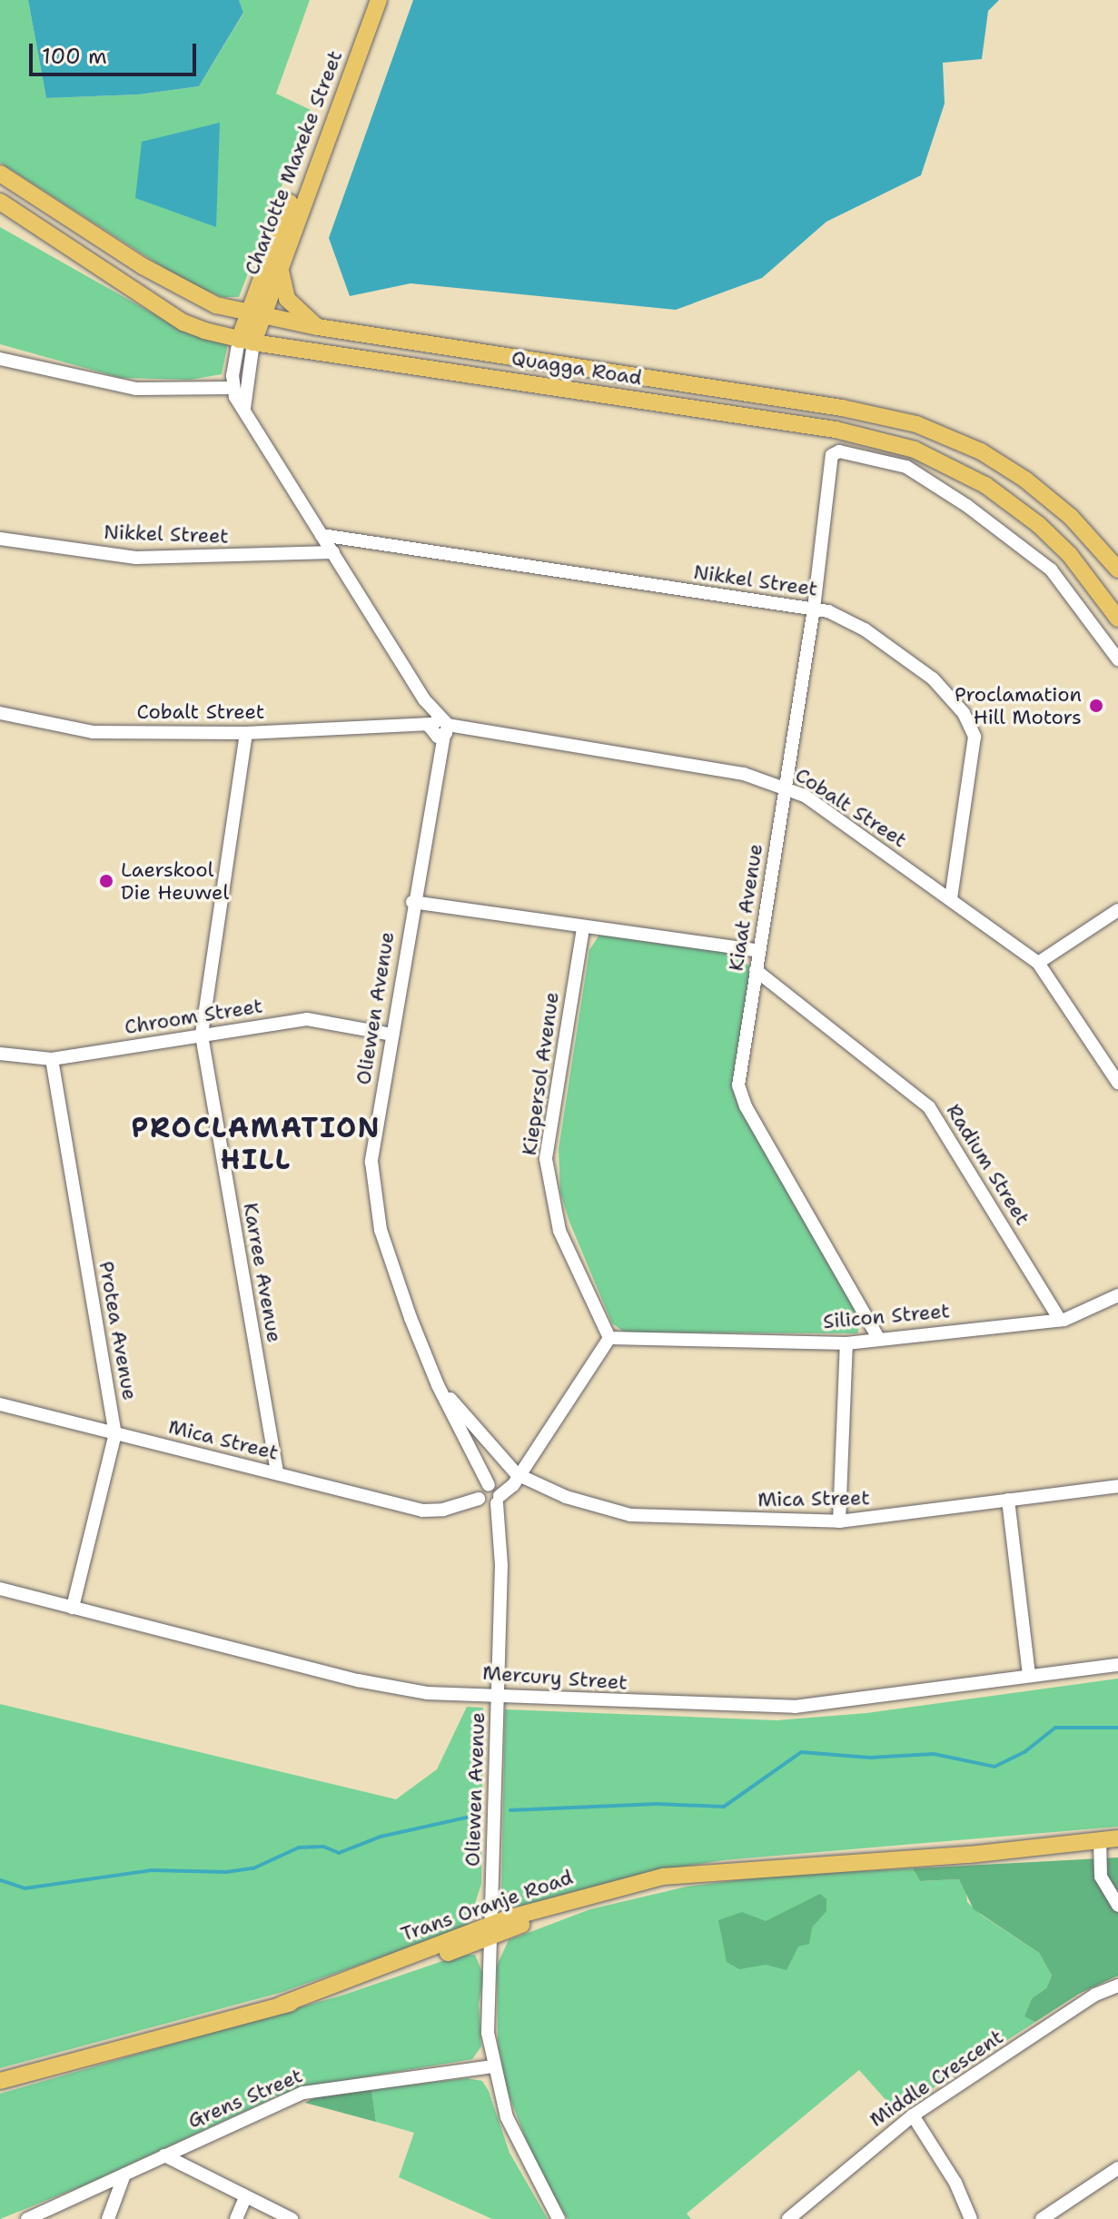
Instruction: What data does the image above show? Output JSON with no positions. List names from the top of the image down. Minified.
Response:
{"streets":{"main road":["Charlotte Maxeke Street","Quagga Road","Trans Oranje Road"],"street":["Nikkel Street","Cobalt Street","Kiaat Avenue","Oliewen Avenue","Chroom Street","Kiepersol Avenue","Radium Street","Karree Avenue","Silicon Street","Protea Avenue","Mica Street","Mercury Street","Middle Crescent","Grens Street"]},"crossings":[["Charlotte Maxeke Street","Quagga Road"],["Nikkel Street","Cobalt Street"],["Nikkel Street","Kiaat Avenue"],["Cobalt Street","Kiaat Avenue"],["Cobalt Street","Oliewen Avenue"],["Cobalt Street","Karree Avenue"],["Kiaat Avenue","Radium Street"],["Kiaat Avenue","Silicon Street"],["Oliewen Avenue","Chroom Street"],["Oliewen Avenue","Mica Street"],["Oliewen Avenue","Mercury Street"],["Oliewen Avenue","Trans Oranje Road"],["Chroom Street","Karree Avenue"],["Chroom Street","Protea Avenue"],["Kiepersol Avenue","Silicon Street"],["Radium Street","Silicon Street"],["Karree Avenue","Mica Street"],["Protea Avenue","Mica Street"],["Protea Avenue","Mercury Street"]],"districts":["PROCLAMATION HILL"],"places":["Proclamation Hill Motors","Laerskool Die Heuwel"],"scale_bar":"100 m"}
